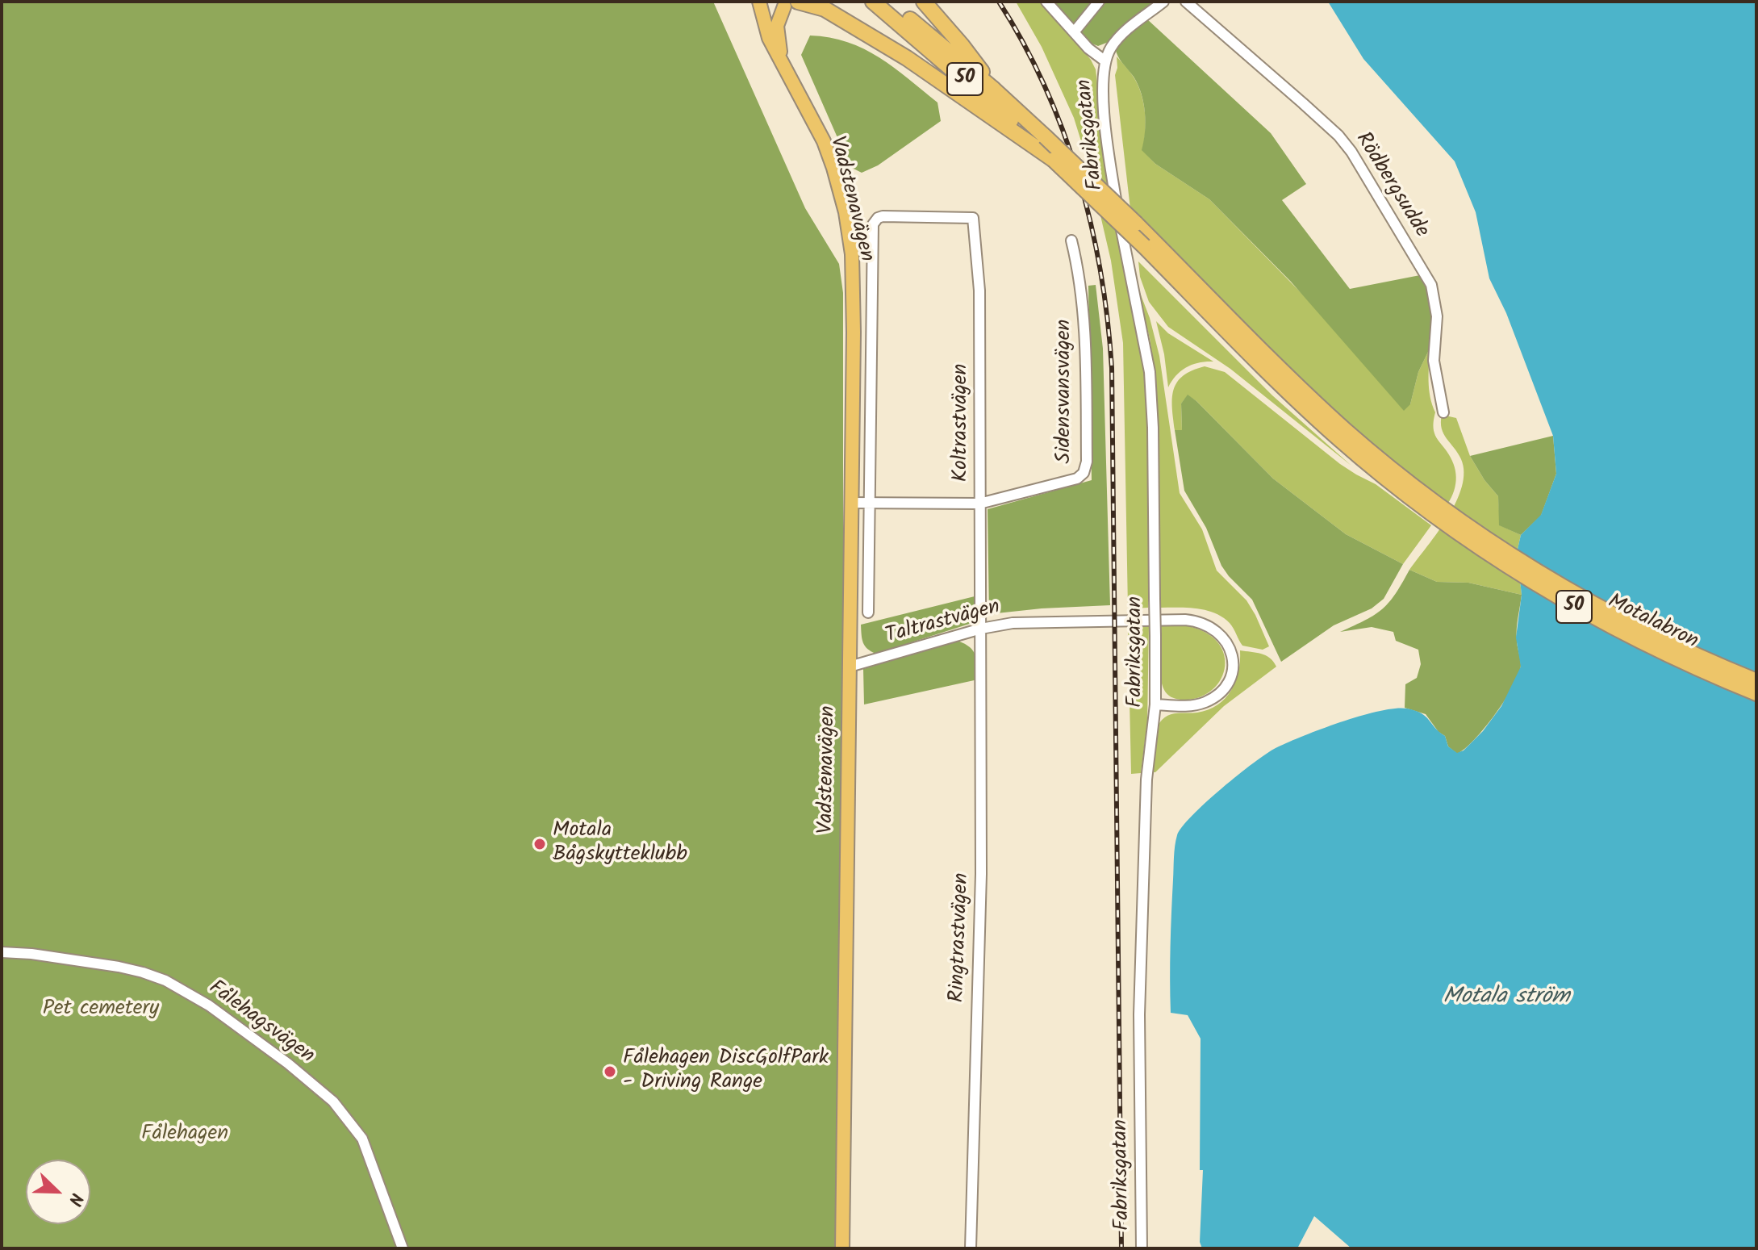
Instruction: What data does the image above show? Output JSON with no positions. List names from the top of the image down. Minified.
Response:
{"streets":{"highway":["50","Motalabron"],"main road":["Vadstenavägen"],"street":["Fabriksgatan","Rödbergsudde","Sidensvansvägen","Koltrastvägen","Taltrastvägen","Ringtrastvägen","Fålehagsvägen"]},"crossings":[["50","Vadstenavägen"],["50","Motalabron"],["Fabriksgatan","Taltrastvägen"],["Vadstenavägen","Sidensvansvägen"],["Vadstenavägen","Koltrastvägen"],["Vadstenavägen","Taltrastvägen"],["Sidensvansvägen","Koltrastvägen"],["Koltrastvägen","Taltrastvägen"],["Koltrastvägen","Ringtrastvägen"],["Taltrastvägen","Ringtrastvägen"]],"water":["Motala ström"],"parks":["Pet cemetery","Fålehagen"],"places":["Motala Bågskytteklubb","Fålehagen DiscGolfPark - Driving Range"],"north":"bottom right"}
